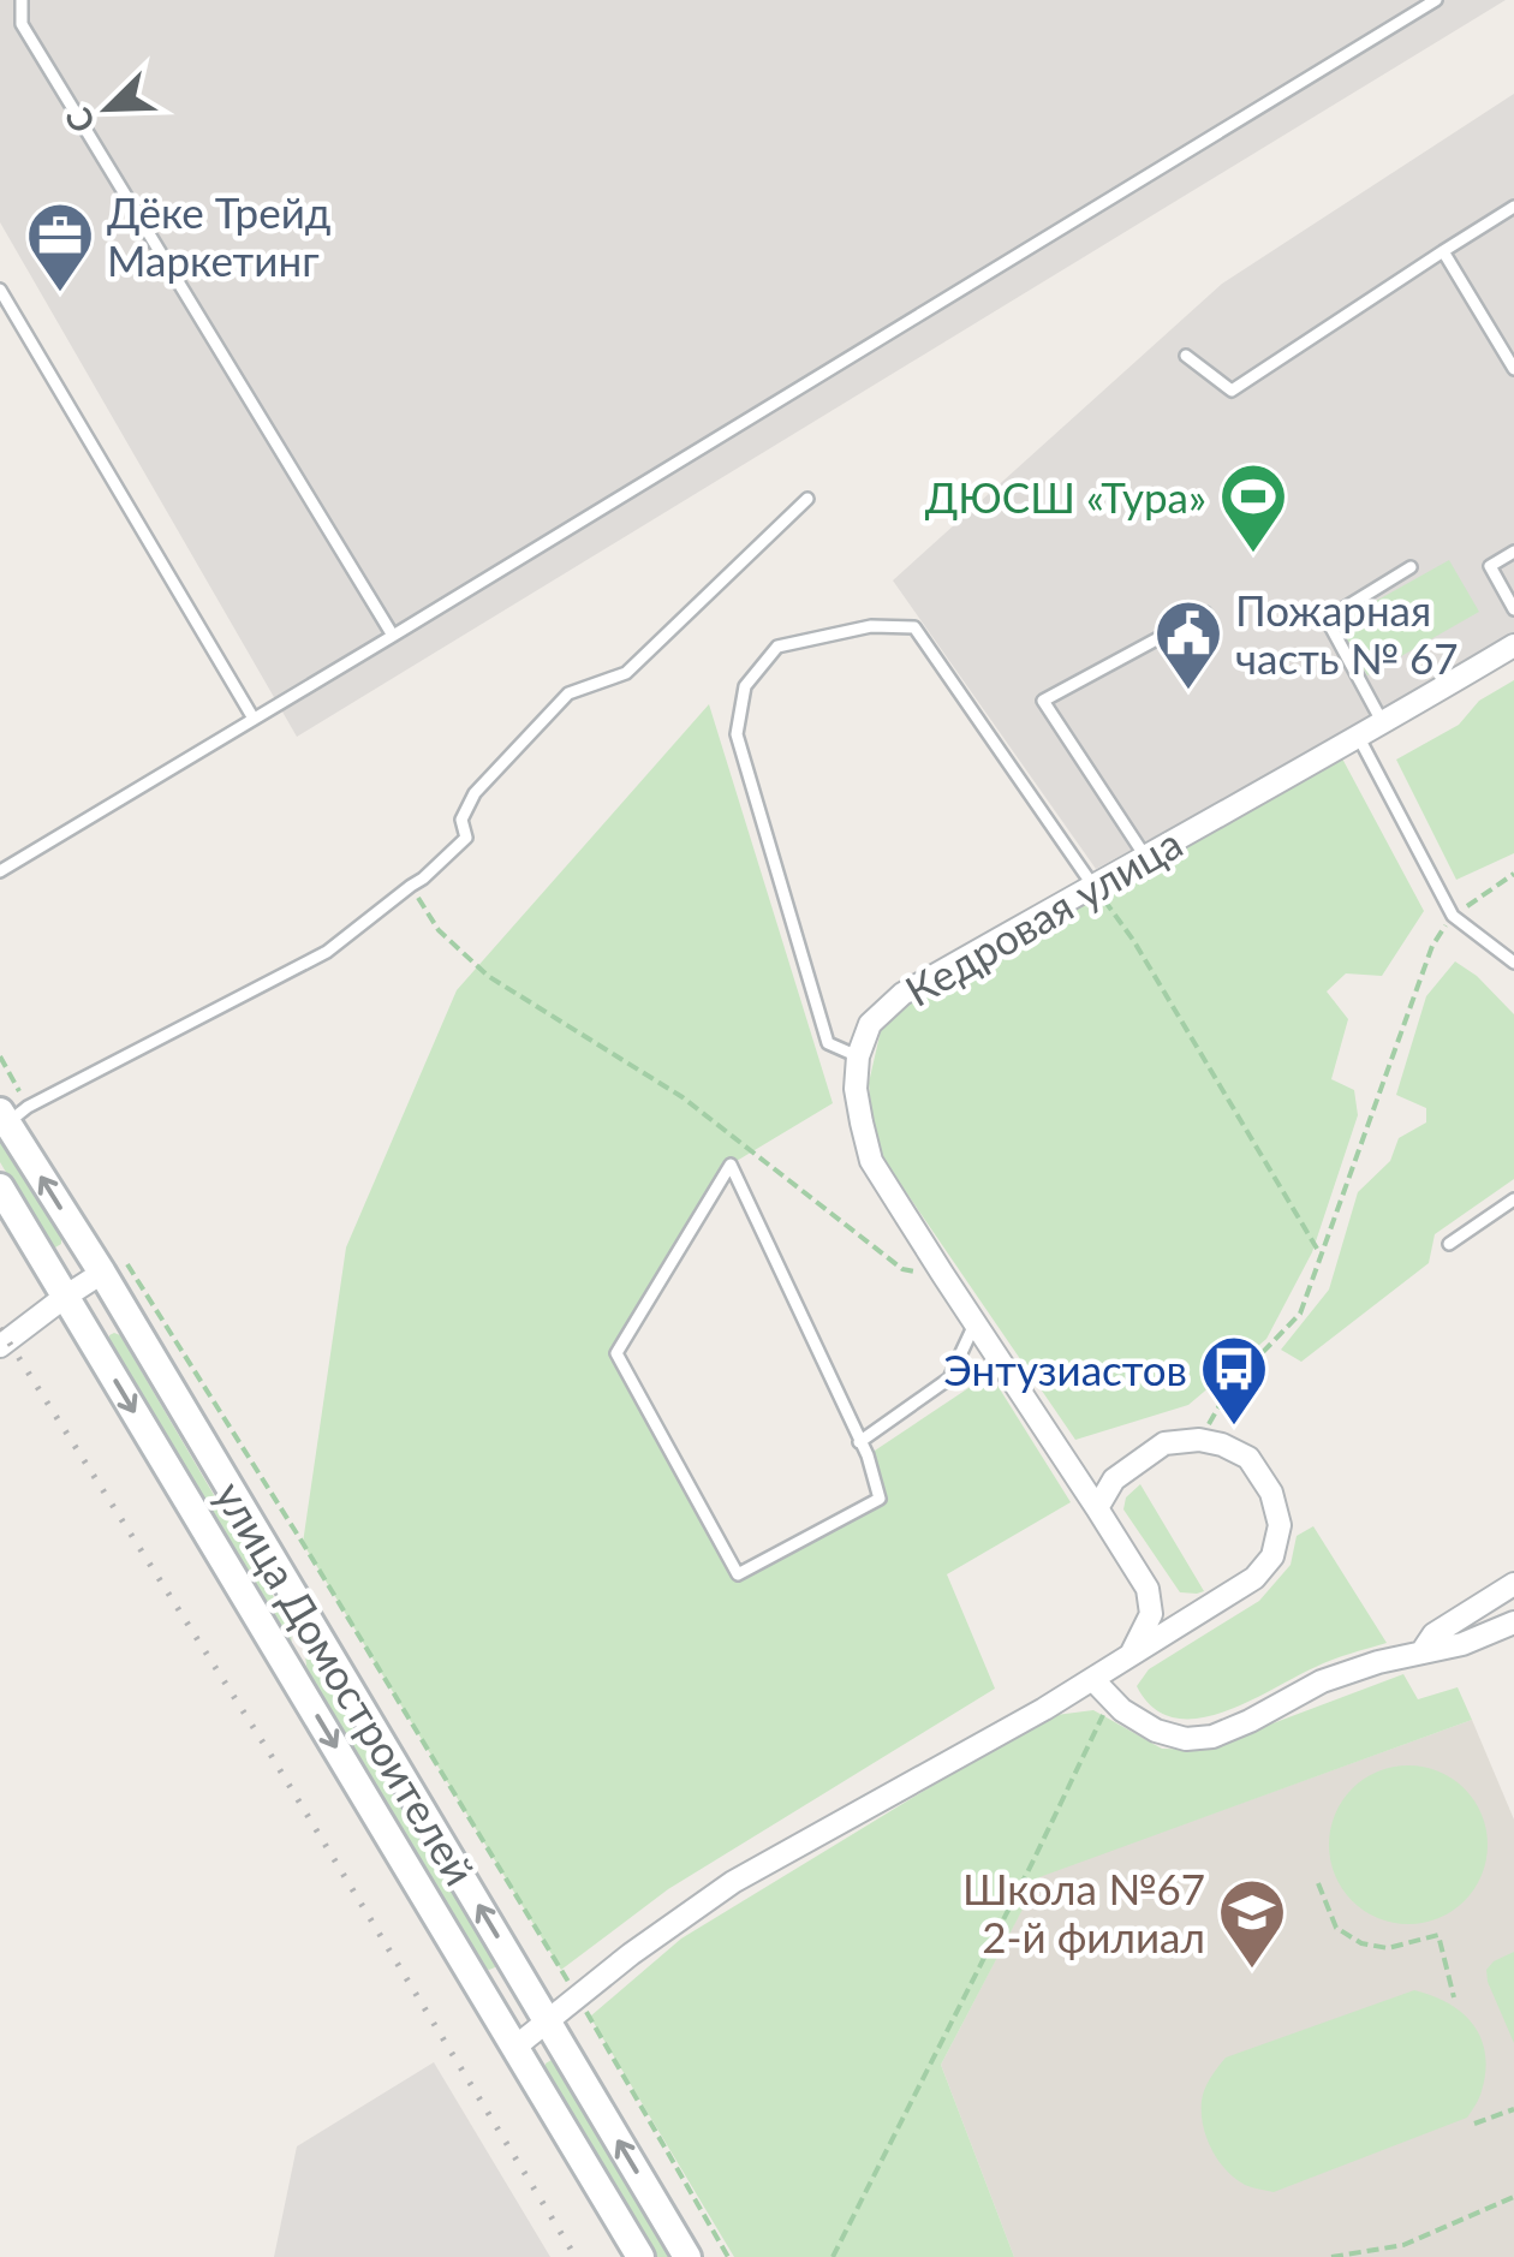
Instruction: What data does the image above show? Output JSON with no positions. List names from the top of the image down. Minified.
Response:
{"streets":{"main road":["улица Домостроителей"],"street":["Кедровая улица"]},"places":{"office":["Дёке Трейд Маркетинг"],"sports":["ДЮСШ «Тура»"],"public building":["Пожарная часть № 67"],"bus stop":["Энтузиастов"],"school or university":["Школа №67 2-й филиал"]},"north":"bottom left"}
